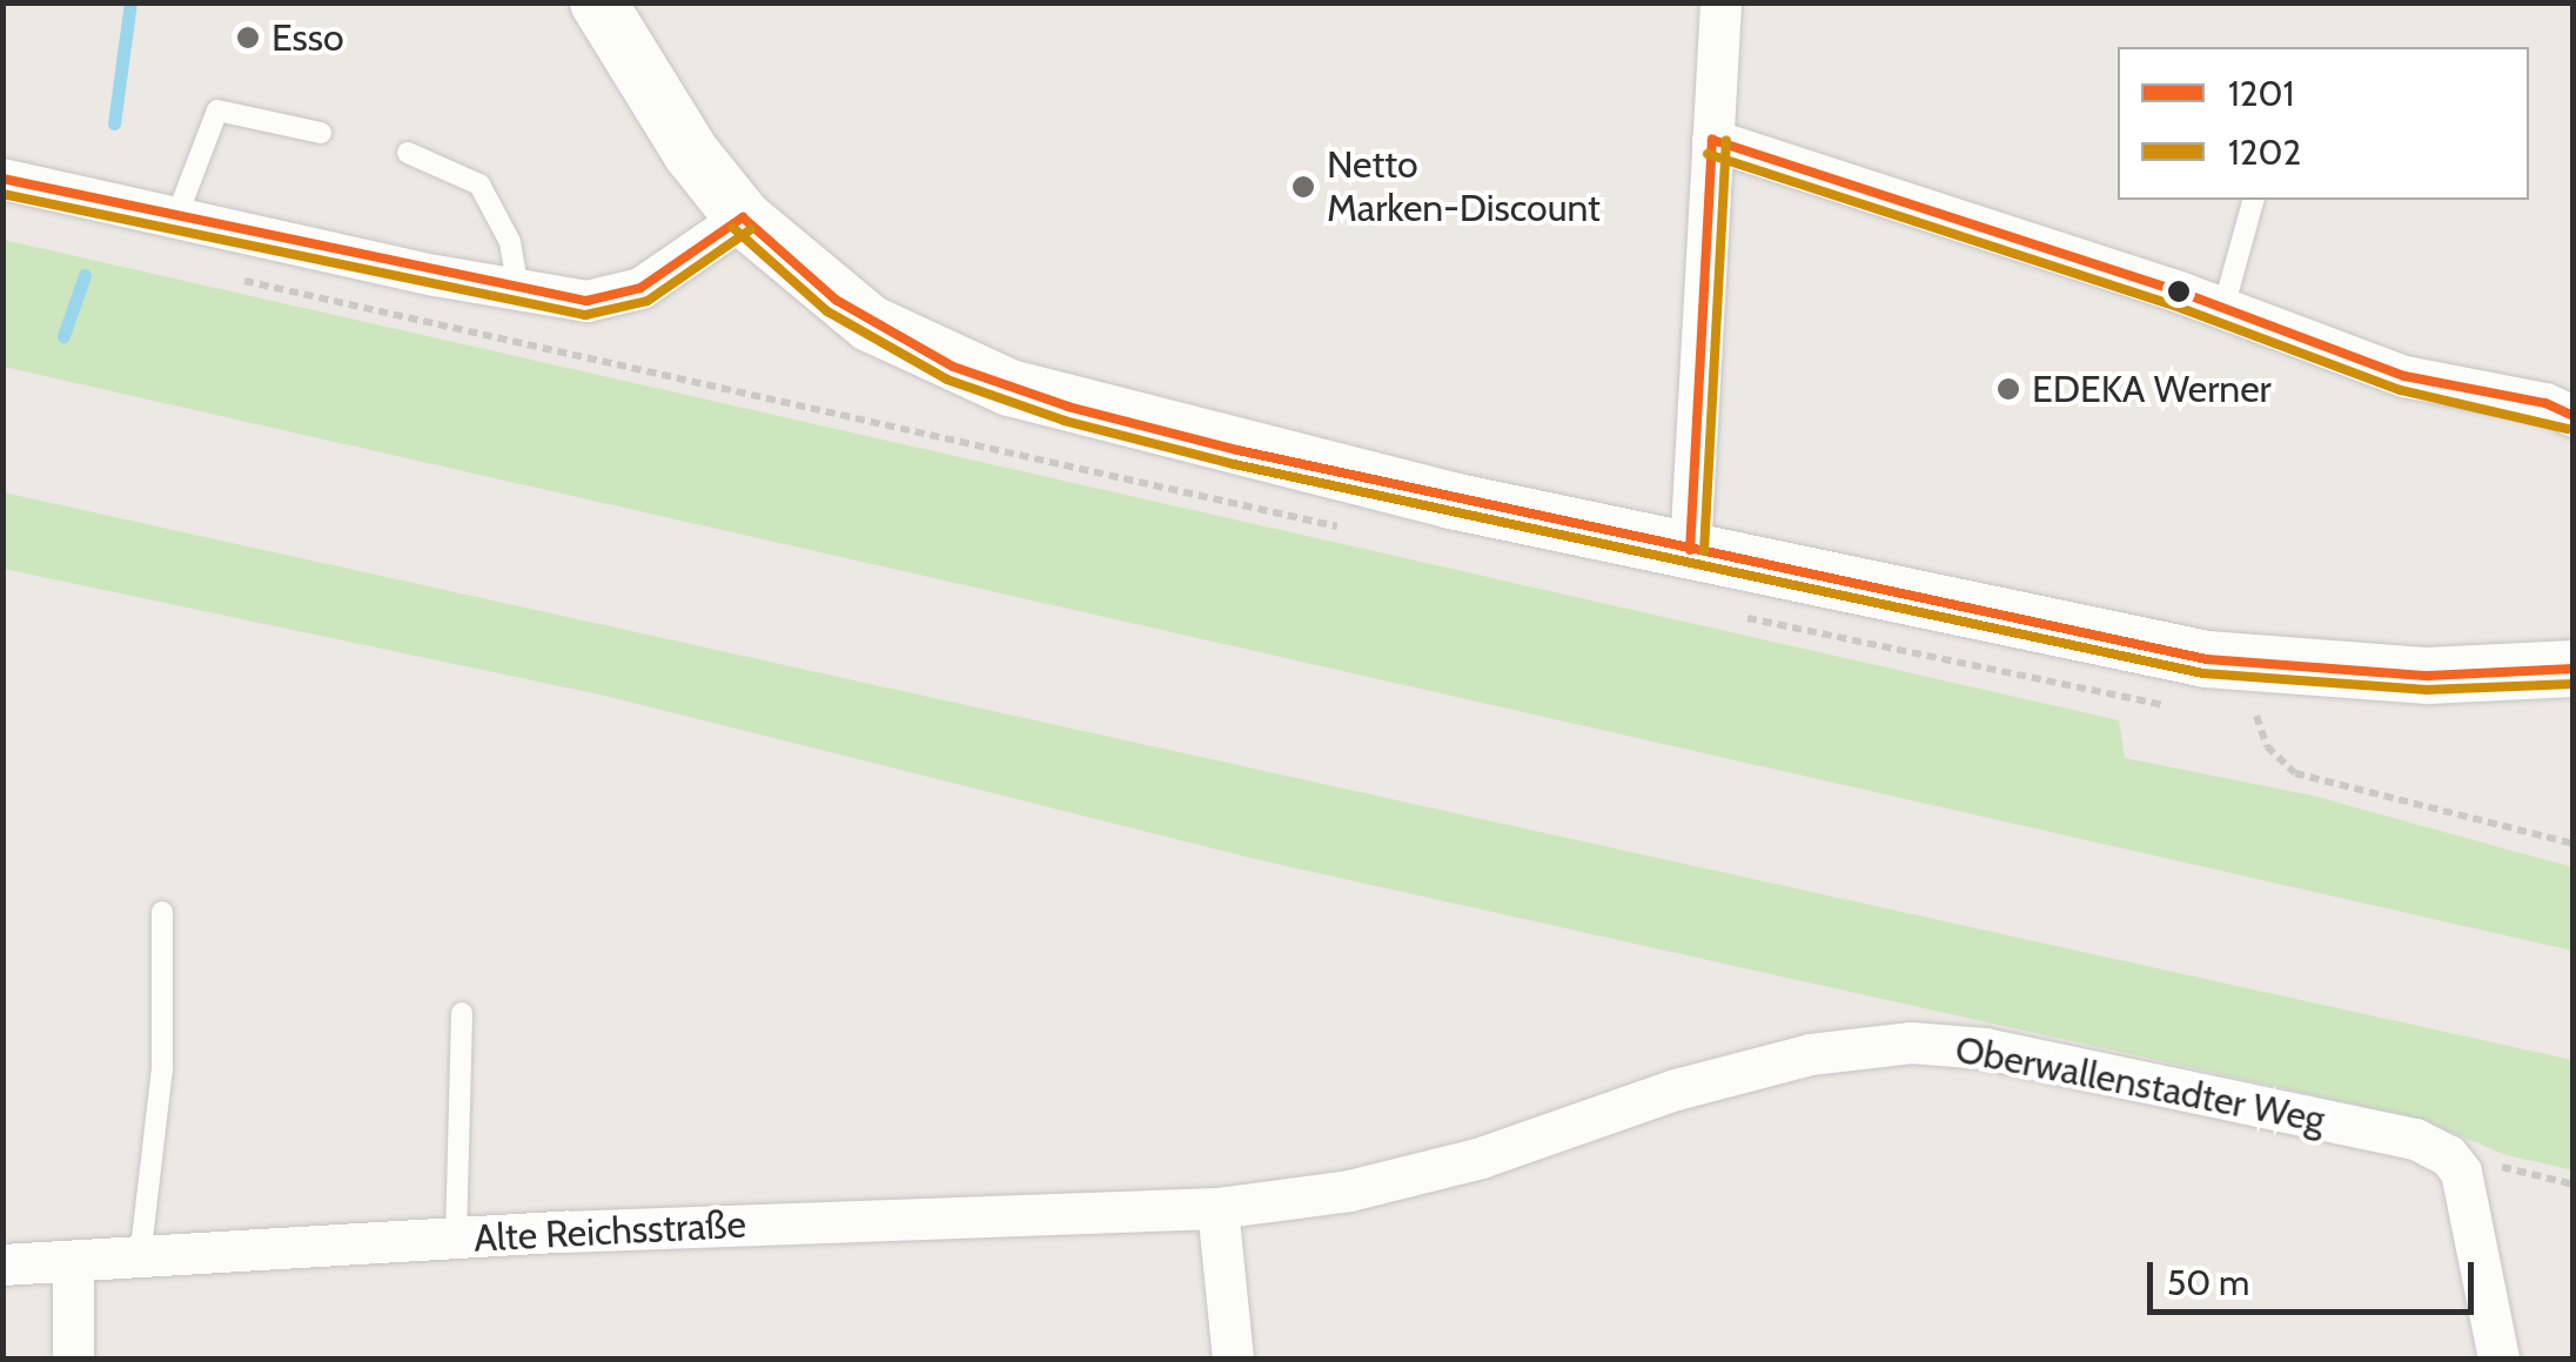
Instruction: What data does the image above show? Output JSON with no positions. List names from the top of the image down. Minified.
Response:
{"streets":{"street":["Oberwallenstadter Weg","Alte Reichsstraße"]},"crossings":[["Oberwallenstadter Weg","Alte Reichsstraße"]],"places":["Esso","Netto Marken-Discount","EDEKA Werner"],"lines":["transit line 1201","transit line 1202"],"legend":["1201","1202"],"scale_bar":"50 m"}
